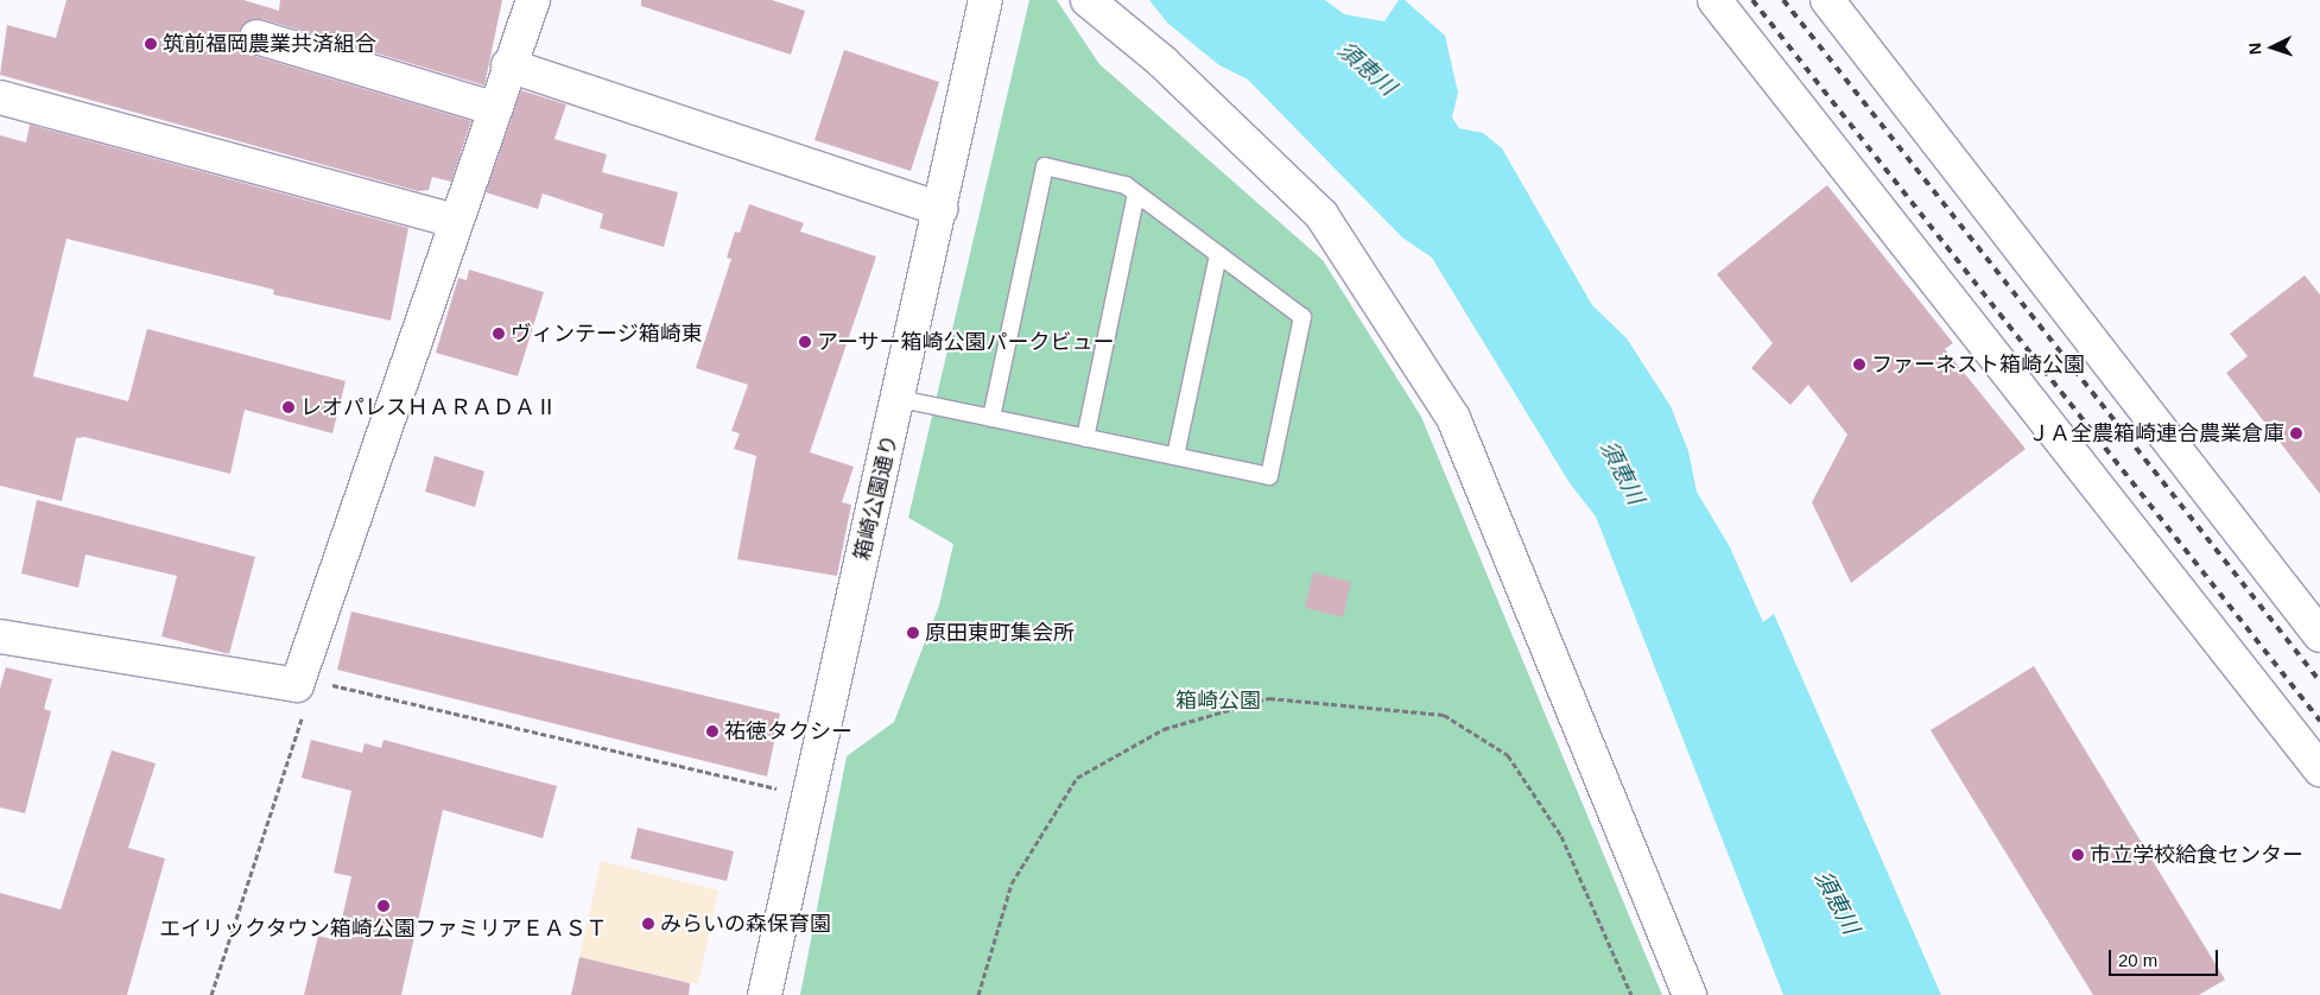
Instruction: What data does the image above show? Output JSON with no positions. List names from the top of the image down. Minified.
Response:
{"streets":{"street":["箱崎公園通り"]},"water":["須恵川"],"parks":["箱崎公園"],"places":["筑前福岡農業共済組合","ヴィンテージ箱崎東","アーサー箱崎公園パークビュー","ファーネスト箱崎公園","レオパレスＨＡＲＡＤＡⅡ","ＪＡ全農箱崎連合農業倉庫","原田東町集会所","祐徳タクシー","市立学校給食センター","エイリックタウン箱崎公園ファミリアＥＡＳＴ","みらいの森保育園"],"scale_bar":"20 m","north":"left"}
